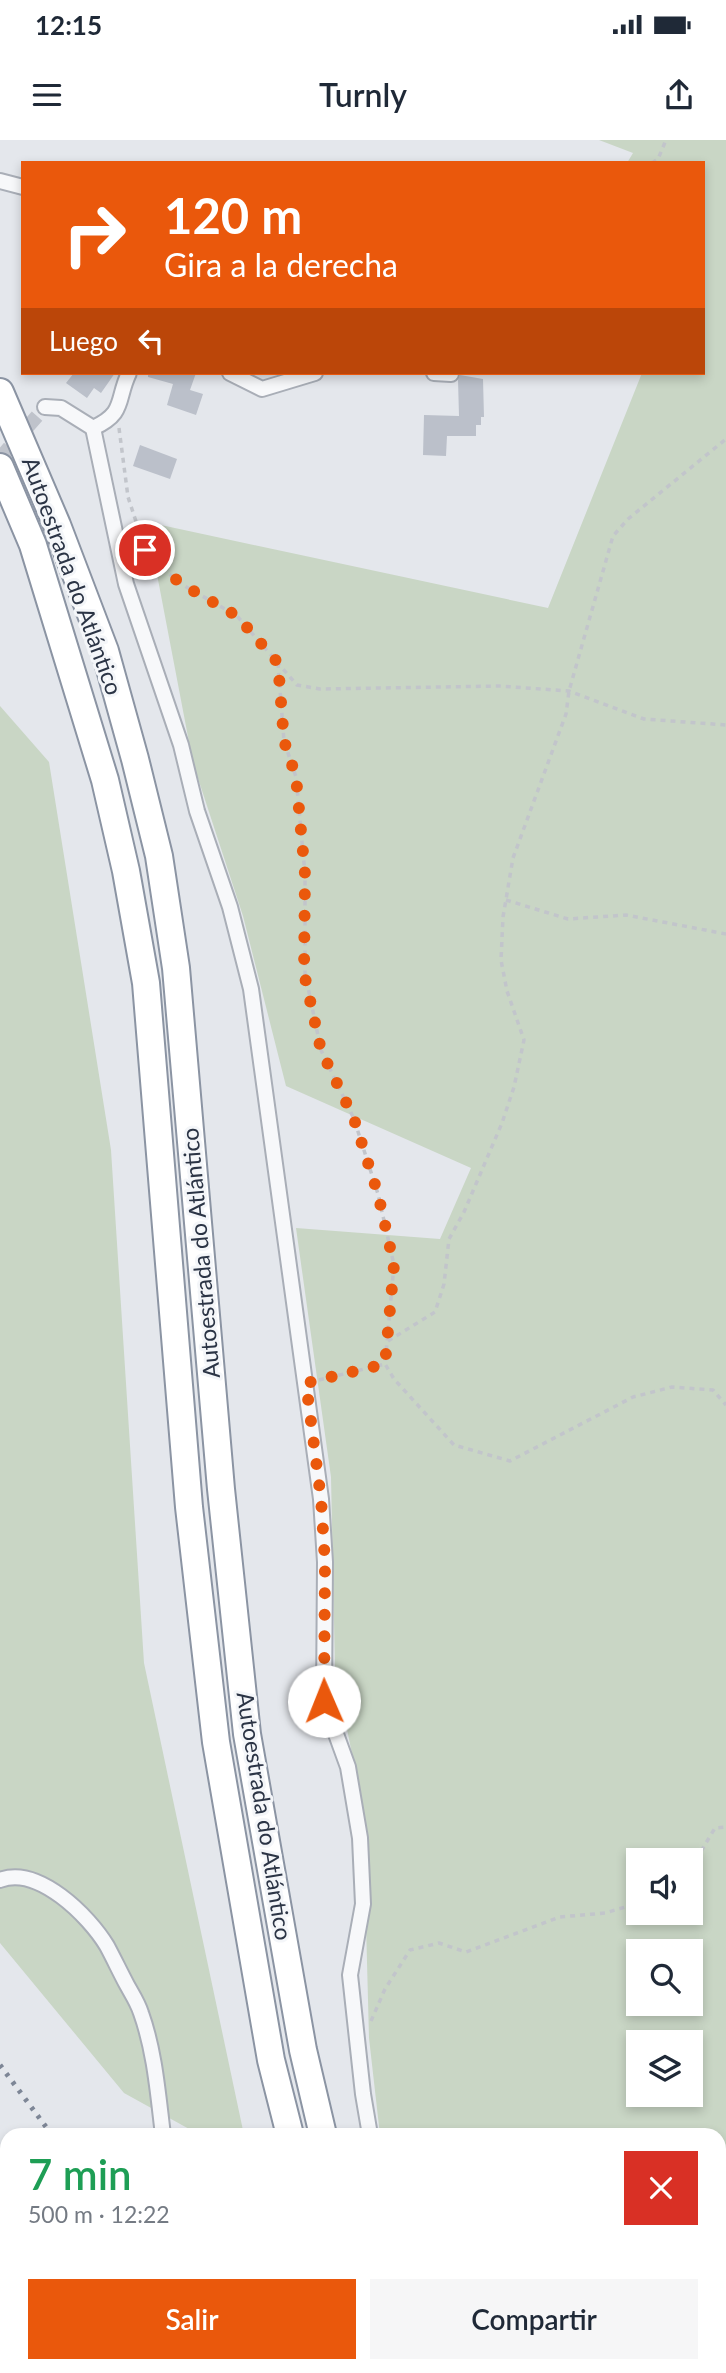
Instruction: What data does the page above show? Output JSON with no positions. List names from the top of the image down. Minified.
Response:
{"streets":{"highway":["Autoestrada do Atlántico"]},"page":{"status":"12:15","header":"Turnly","turn":["120 m","Gira a la derecha"],"then":"Luego","heading":["7 min","500 m · 12:22"],"buttons":["Salir","Compartir"]}}
